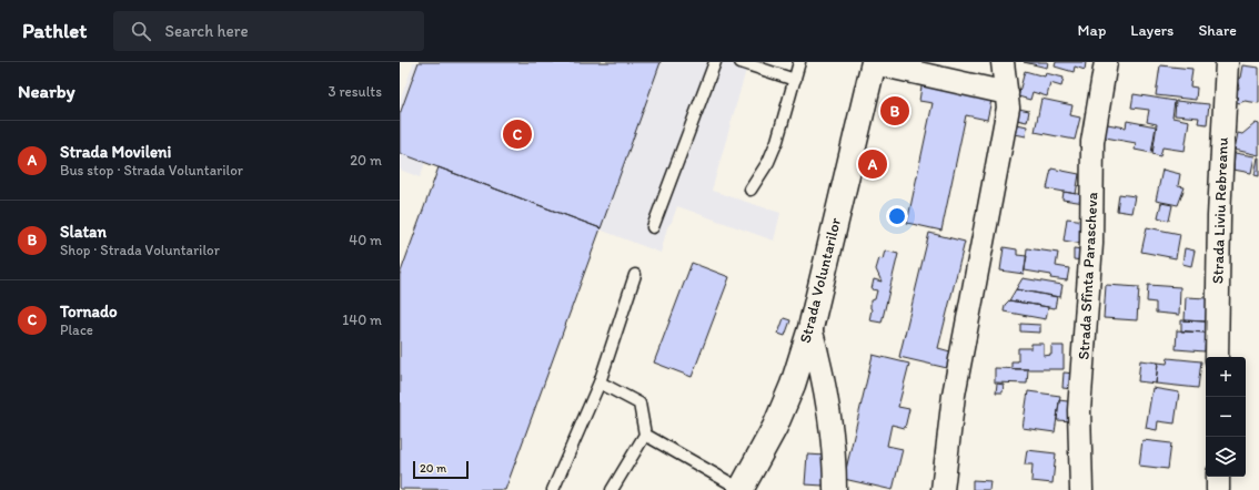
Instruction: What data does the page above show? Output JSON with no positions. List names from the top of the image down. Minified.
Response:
{"streets":{"main road":["Strada Voluntarilor"],"street":["Strada Liviu Rebreanu","Strada Sfînta Parascheva"]},"scale_bar":"20 m","page":{"header":"Pathlet","search":"Search here","nav":["Map","Layers","Share"],"heading":["Nearby","3 results"],"pins":["B","C","A"],"list":[{"mark":"A","name":"Strada Movileni","note":"Bus stop · Strada Voluntarilor","value":"20 m"},{"mark":"B","name":"Slatan","note":"Shop · Strada Voluntarilor","value":"40 m"},{"mark":"C","name":"Tornado","note":"Place","value":"140 m"}],"map_buttons":["+","−"],"scale":"20 m"}}
